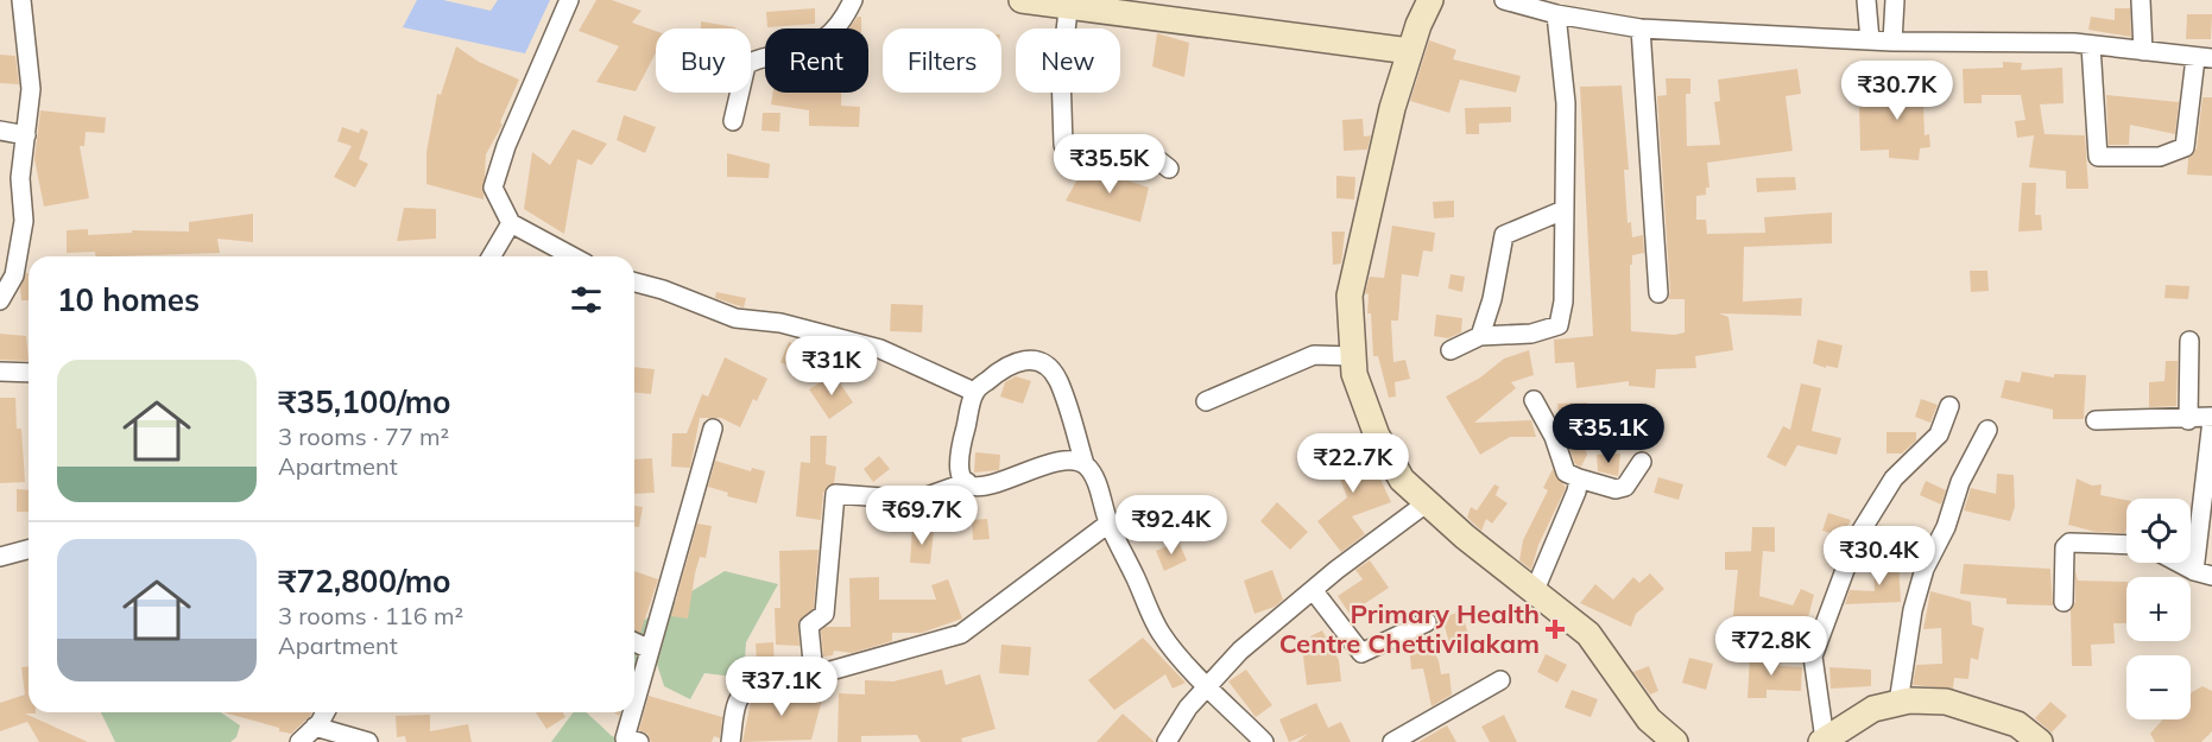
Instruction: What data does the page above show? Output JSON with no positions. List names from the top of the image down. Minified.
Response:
{"places":{"health":["Primary Health Centre Chettivilakam"]},"page":{"chip":["Buy","Rent","Filters","New"],"price":["₹30.7K","₹35.5K","₹31K","₹35.1K","₹22.7K","₹69.7K","₹92.4K","₹30.4K","₹72.8K","₹37.1K"],"heading":"10 homes","list":[{"name":"₹35,100/mo","note":"3 rooms · 77 m² · Apartment"},{"name":"₹72,800/mo","note":"3 rooms · 116 m² · Apartment"}],"map_buttons":["+","−"]}}
